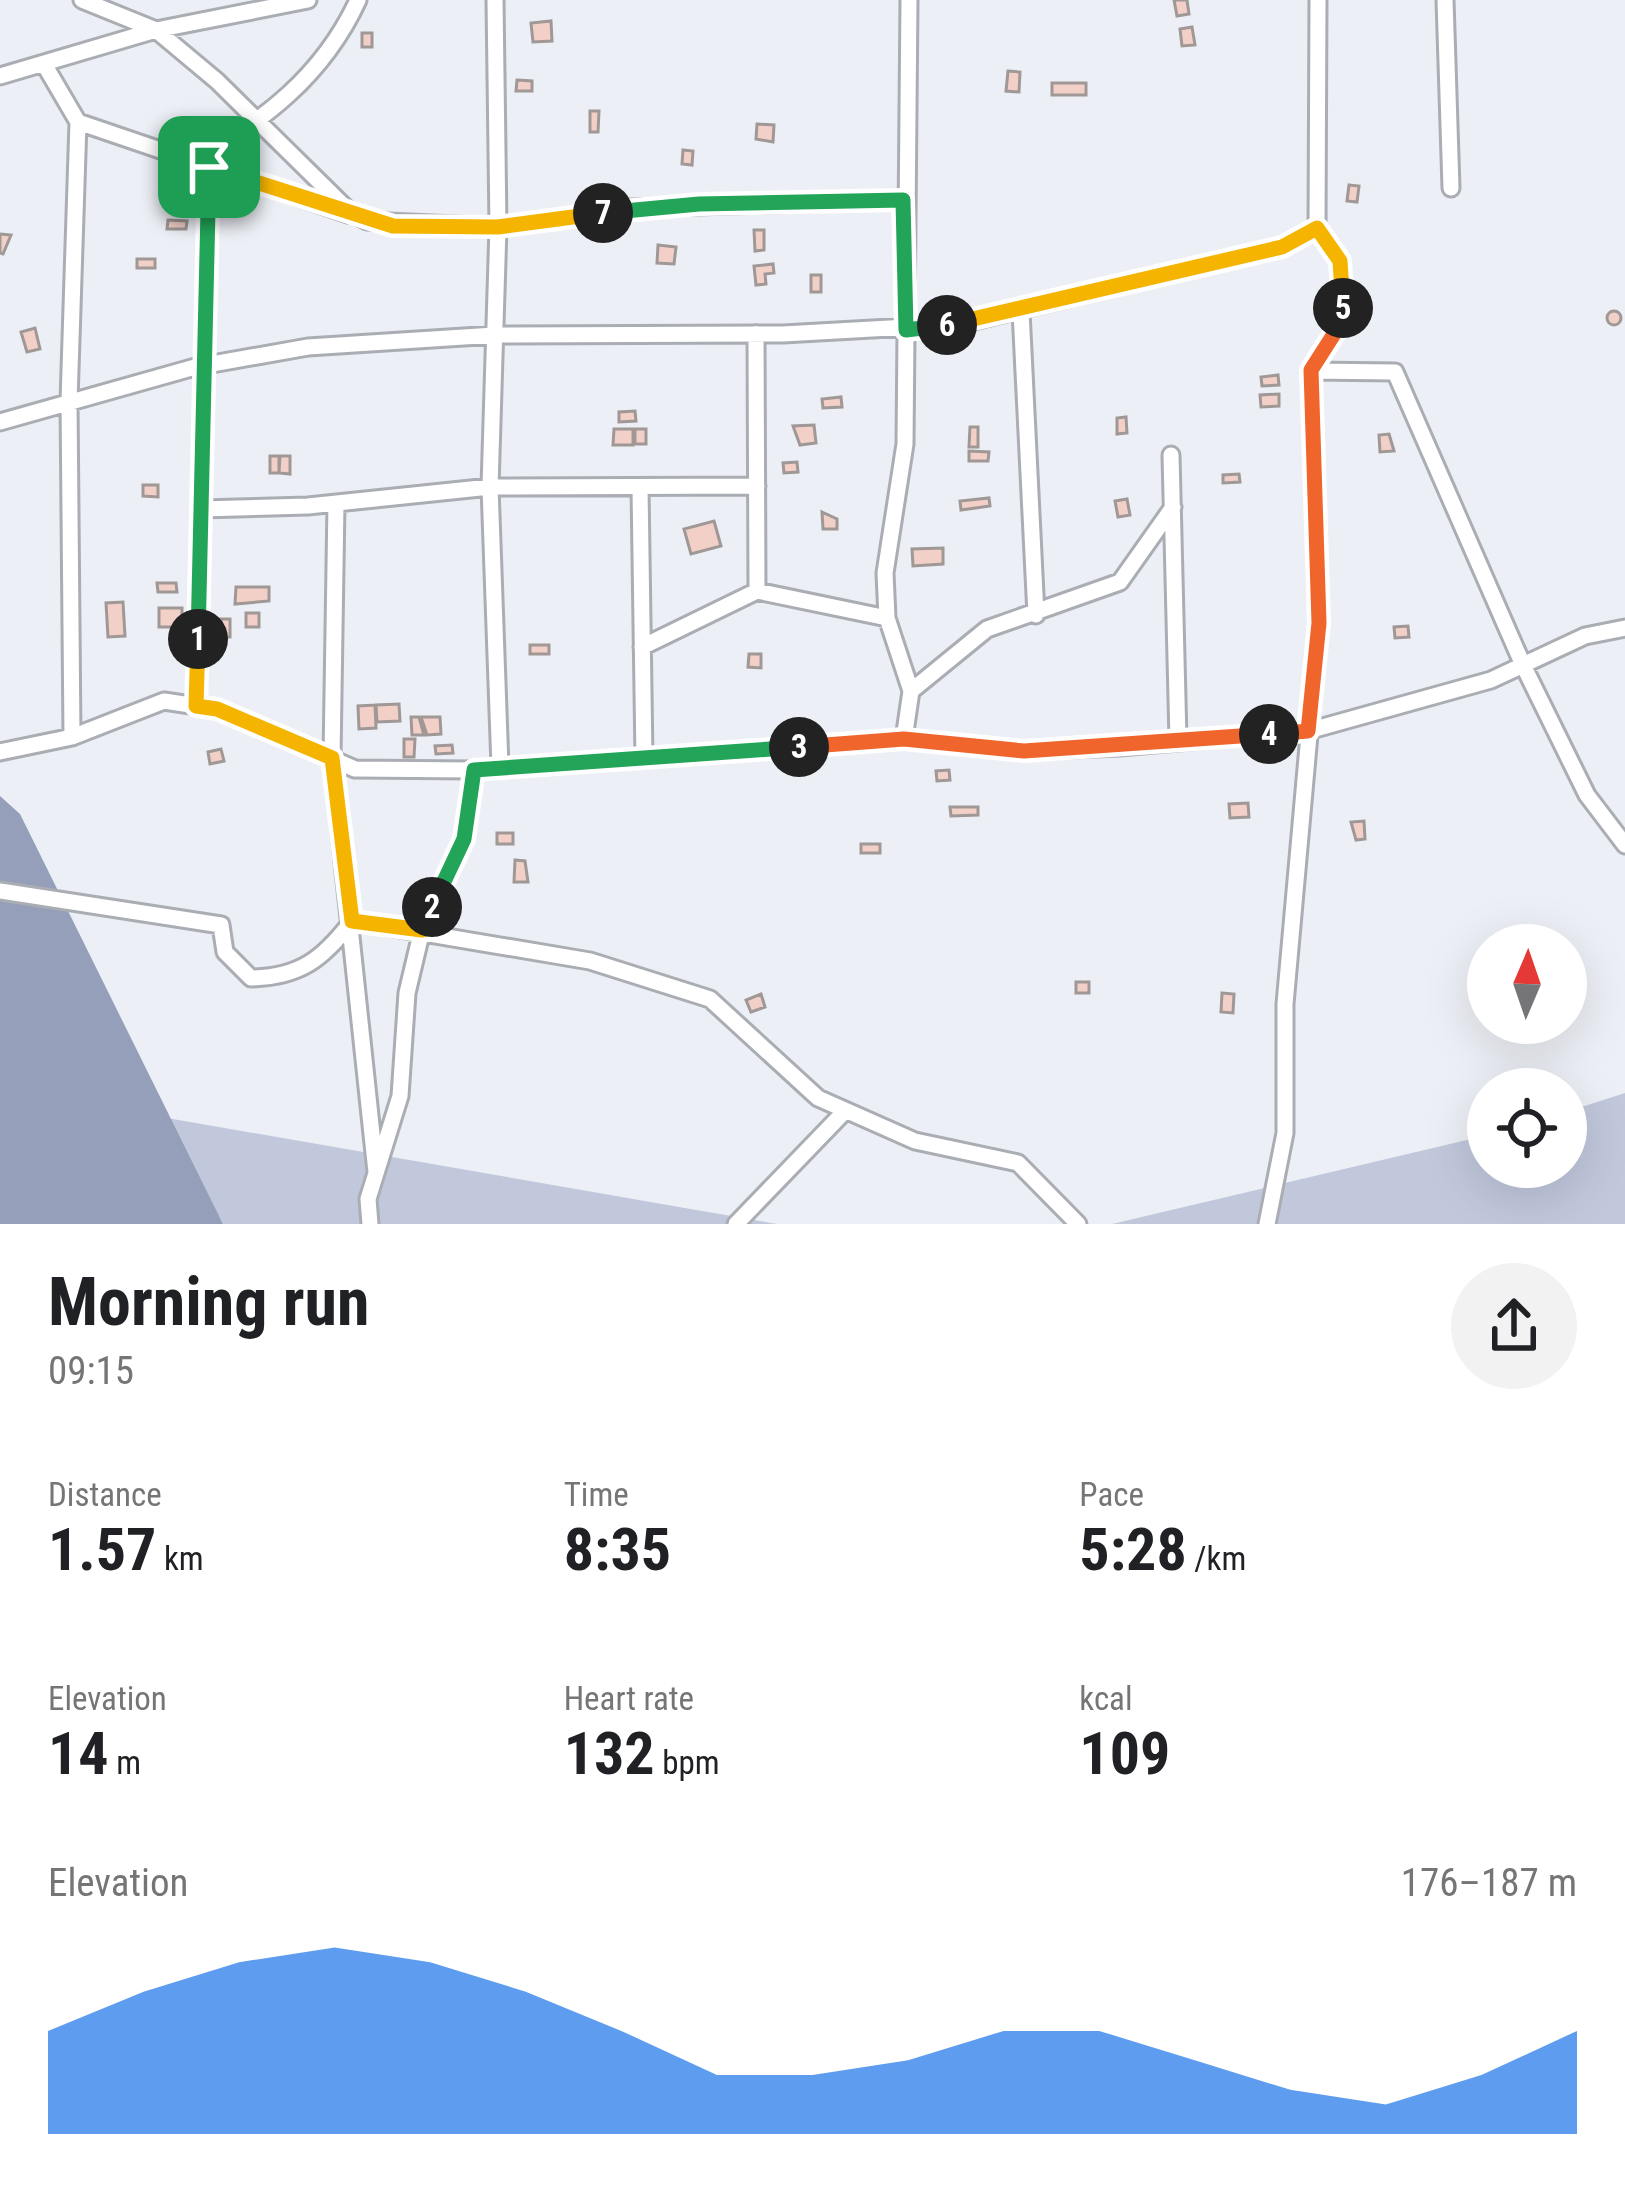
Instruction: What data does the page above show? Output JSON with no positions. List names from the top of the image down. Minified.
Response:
{"north":"top","page":{"pins":["7","5","6","1","4","3","2"],"heading":["Morning run","09:15"],"stats":[["Distance","1.57 km"],["Time","8:35"],["Pace","5:28 /km"],["Elevation","14 m"],["Heart rate","132 bpm"],["kcal","109"]],"chart":["Elevation","176–187 m"]}}
